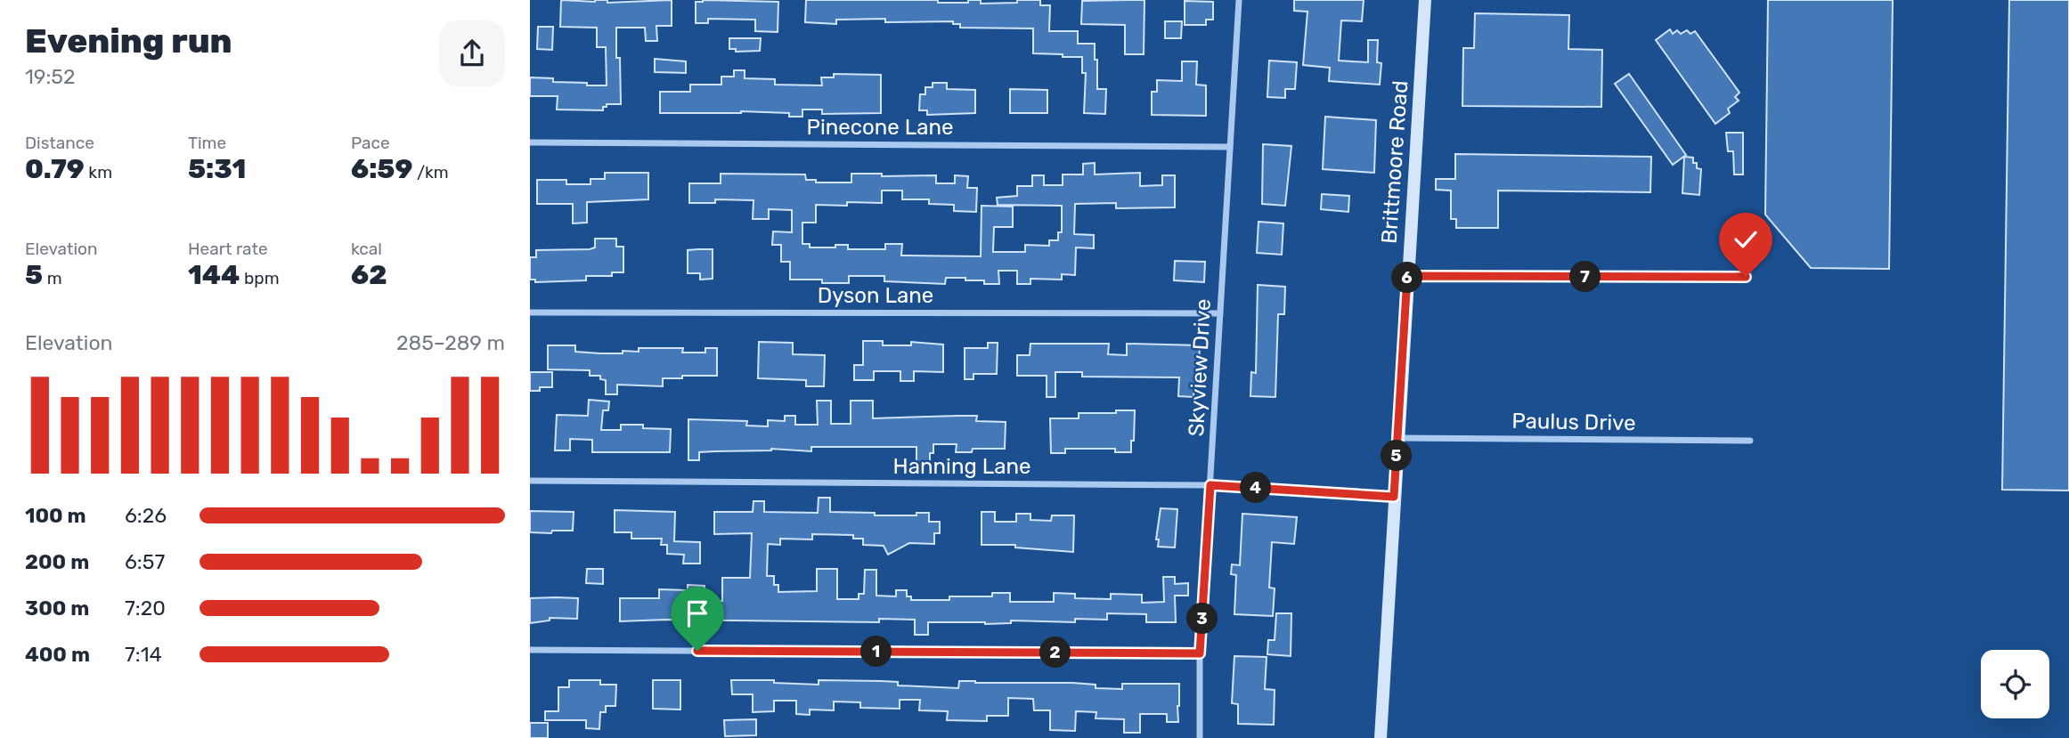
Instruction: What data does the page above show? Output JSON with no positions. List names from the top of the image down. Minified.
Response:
{"streets":{"main road":["Brittmoore Road"],"street":["Pinecone Lane","Dyson Lane","Skyview Drive","Paulus Drive","Hanning Lane"]},"crossings":[["Pinecone Lane","Skyview Drive"],["Brittmoore Road","Paulus Drive"],["Brittmoore Road","Hanning Lane"],["Dyson Lane","Skyview Drive"],["Skyview Drive","Hanning Lane"]],"page":{"heading":["Evening run","19:52"],"stats":[["Distance","0.79 km"],["Time","5:31"],["Pace","6:59 /km"],["Elevation","5 m"],["Heart rate","144 bpm"],["kcal","62"]],"pins":["7","6","5","4","3","1","2"],"chart":["Elevation","285–289 m"],"list":[{"name":"100 m","note":"6:26"},{"name":"200 m","note":"6:57"},{"name":"300 m","note":"7:20"},{"name":"400 m","note":"7:14"}]}}
